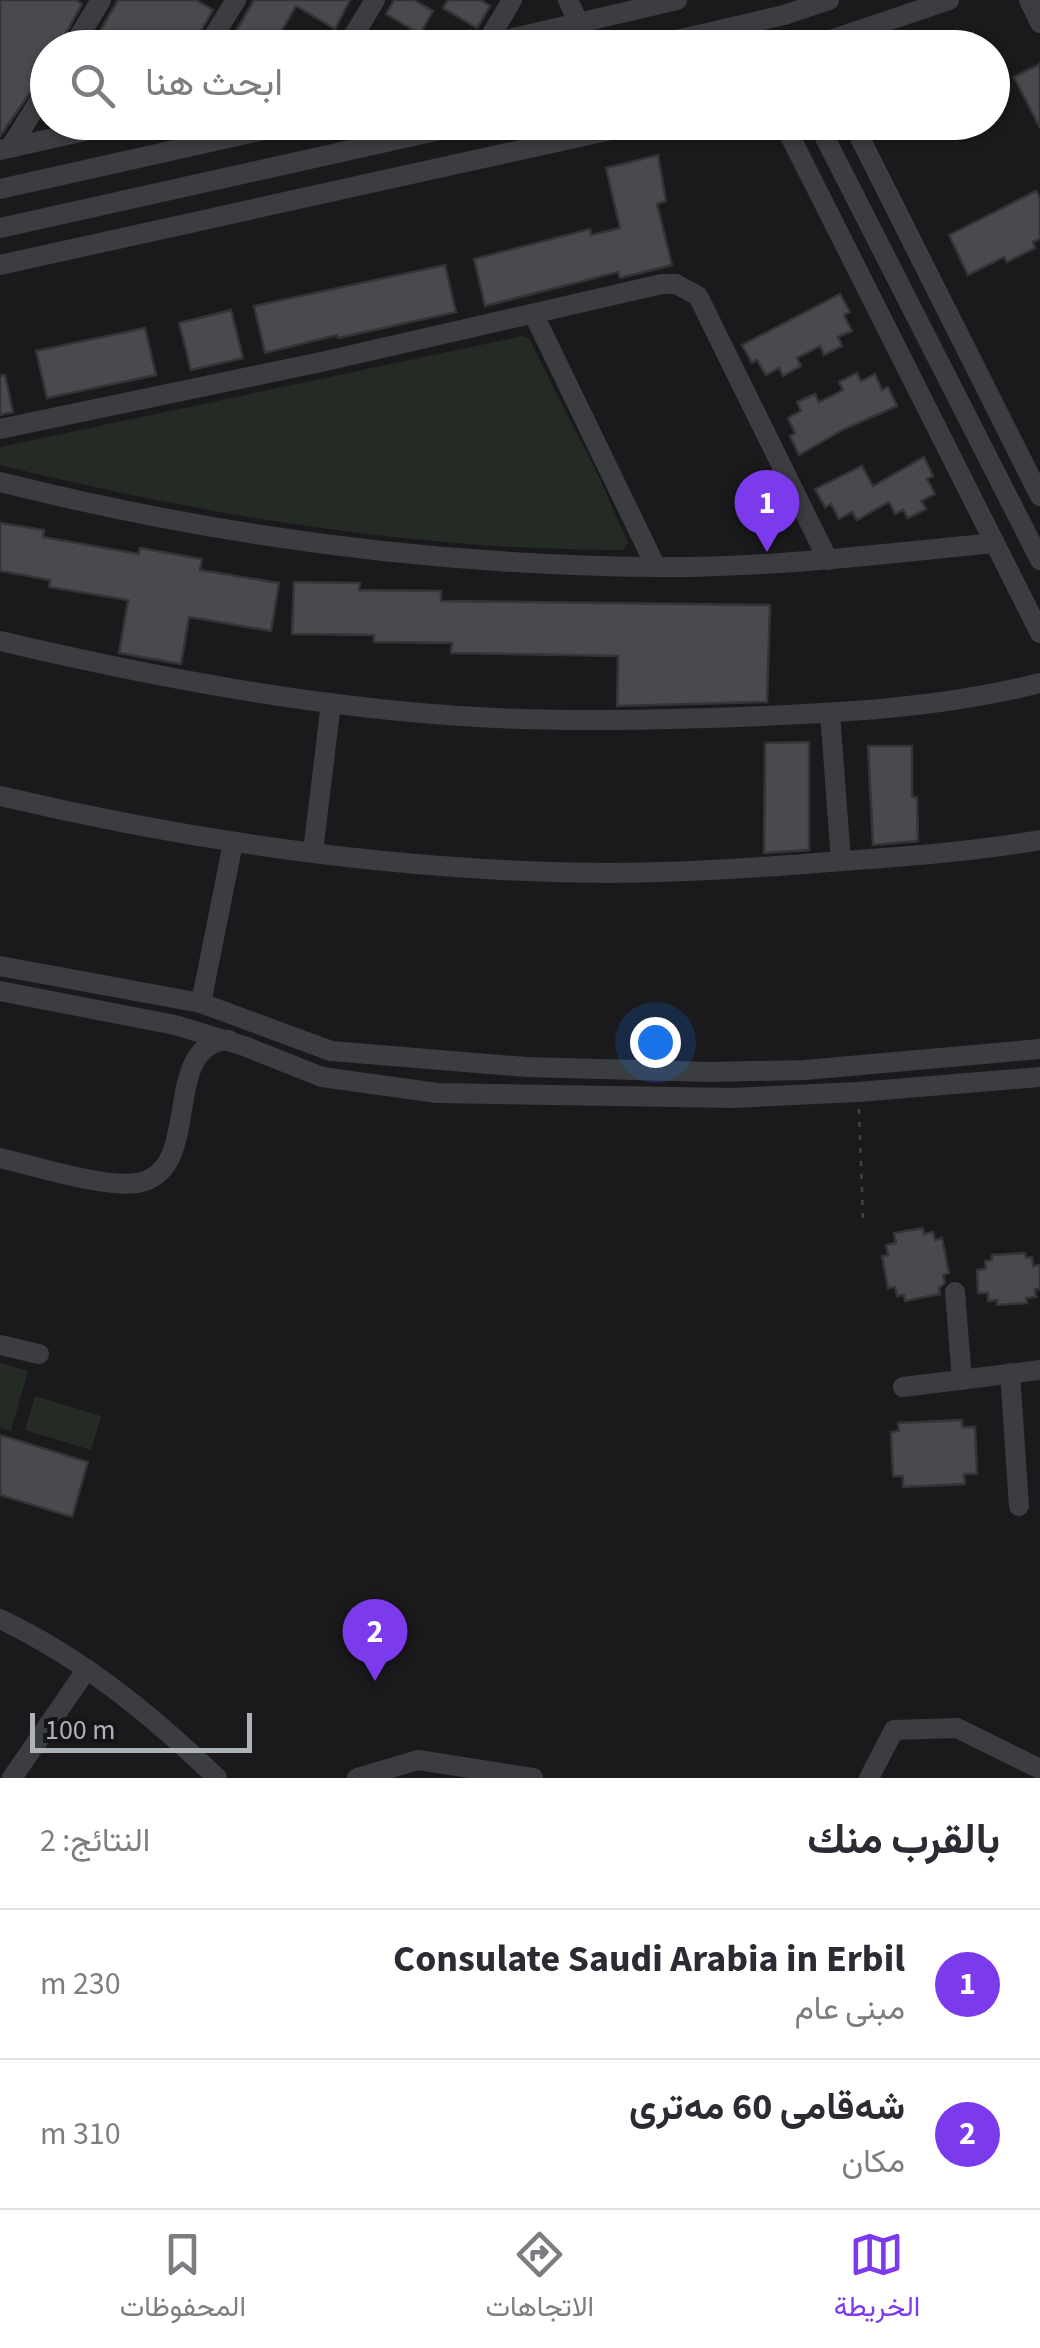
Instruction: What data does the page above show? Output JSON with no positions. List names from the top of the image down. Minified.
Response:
{"scale_bar":"100 m","page":{"search":"ابحث هنا","pins":["1","2"],"scale":"100 m","heading":["بالقرب منك","النتائج: 2"],"list":[{"mark":"1","name":"Consulate Saudi Arabia in Erbil","note":"مبنى عام","value":"230 m"},{"mark":"2","name":"شەقامی 60 مەتری","note":"مكان","value":"310 m"}],"nav":["الخريطة","الاتجاهات","المحفوظات"]}}
